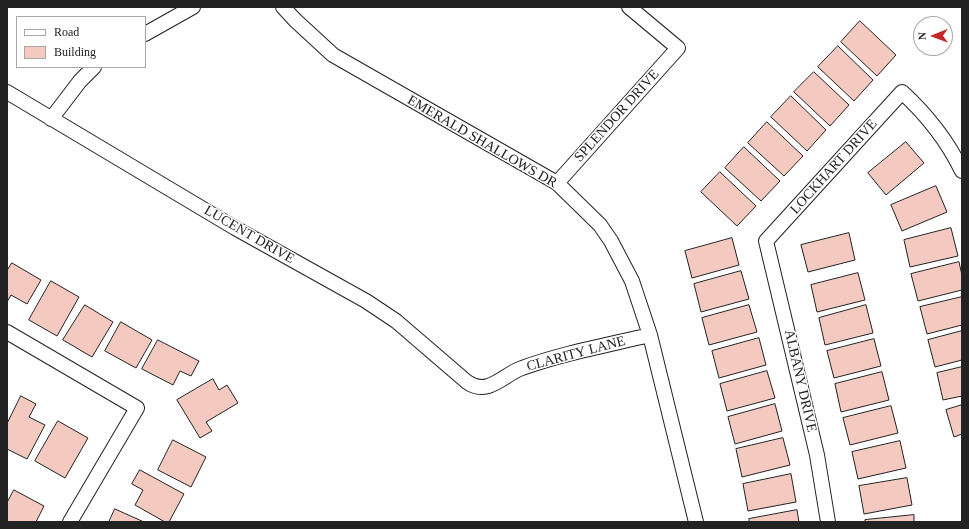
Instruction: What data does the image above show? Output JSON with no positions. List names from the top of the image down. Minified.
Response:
{"streets":{"street":["SPLENDOR DRIVE","EMERALD SHALLOWS DR","LOCKHART DRIVE","LUCENT DRIVE","CLARITY LANE","ALBANY DRIVE"]},"crossings":[["SPLENDOR DRIVE","EMERALD SHALLOWS DR"],["EMERALD SHALLOWS DR","CLARITY LANE"],["LOCKHART DRIVE","ALBANY DRIVE"],["LUCENT DRIVE","CLARITY LANE"]],"legend":["Road","Building"],"north":"left"}
